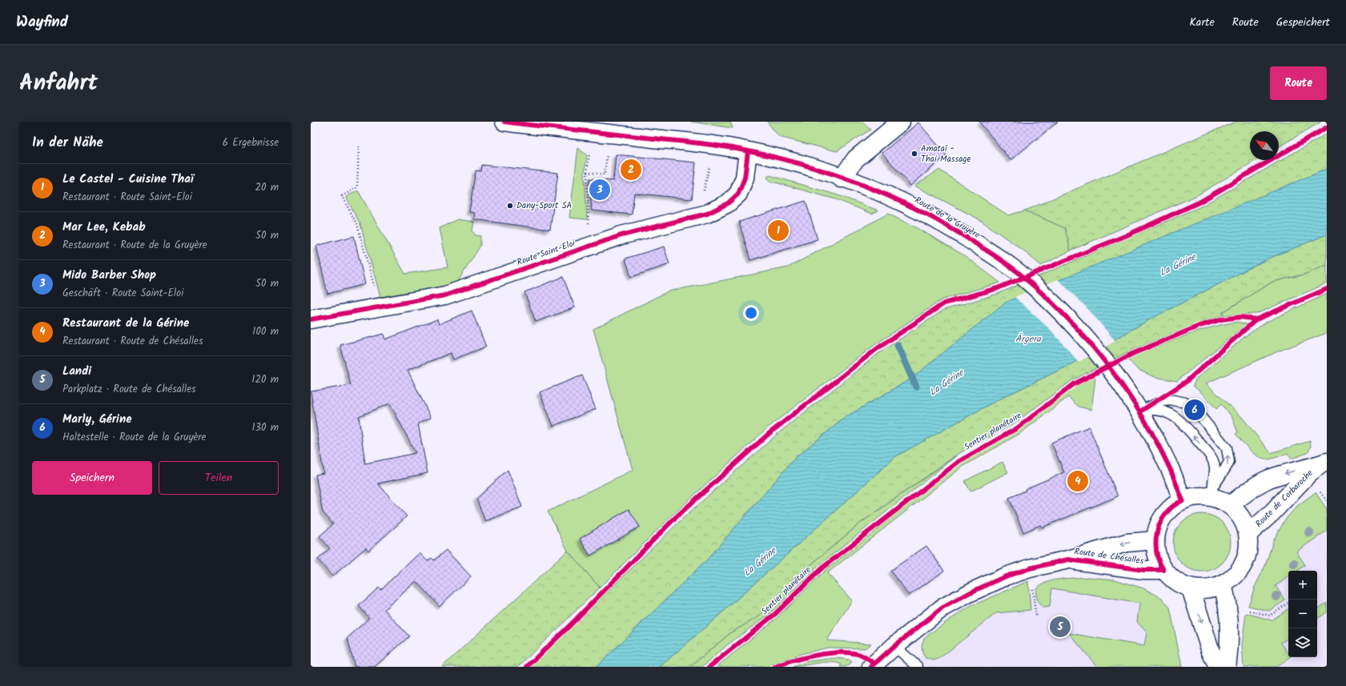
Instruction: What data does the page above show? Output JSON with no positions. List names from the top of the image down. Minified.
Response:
{"streets":{"main road":["Route de la Gruyère","Route Saint-Eloi","Route de Corbaroche","Route de Chésalles"],"cycle path":["Sentier planétaire"]},"crossings":[["Route de la Gruyère","Route Saint-Eloi"],["Route de la Gruyère","Route de Corbaroche"],["Route de la Gruyère","Route de Chésalles"],["Route de Corbaroche","Route de Chésalles"]],"water":["La Gérine","Ärgera"],"places":["Amataï - Thai Massage","Dany-Sport SA"],"north":"top left","page":{"header":"Wayfind","nav":["Karte","Route","Gespeichert"],"title":"Anfahrt","buttons":["Route",["Speichern","Teilen"]],"heading":["In der Nähe","6 Ergebnisse"],"pins":["2","3","1","6","4","5"],"list":[{"mark":"1","name":"Le Castel - Cuisine Thaï","note":"Restaurant · Route Saint-Eloi","value":"20 m"},{"mark":"2","name":"Mar Lee, Kebab","note":"Restaurant · Route de la Gruyère","value":"50 m"},{"mark":"3","name":"Mido Barber Shop","note":"Geschäft · Route Saint-Eloi","value":"50 m"},{"mark":"4","name":"Restaurant de la Gérine","note":"Restaurant · Route de Chésalles","value":"100 m"},{"mark":"5","name":"Landi","note":"Parkplatz · Route de Chésalles","value":"120 m"},{"mark":"6","name":"Marly, Gérine","note":"Haltestelle · Route de la Gruyère","value":"130 m"}],"map_buttons":["+","−"]}}
